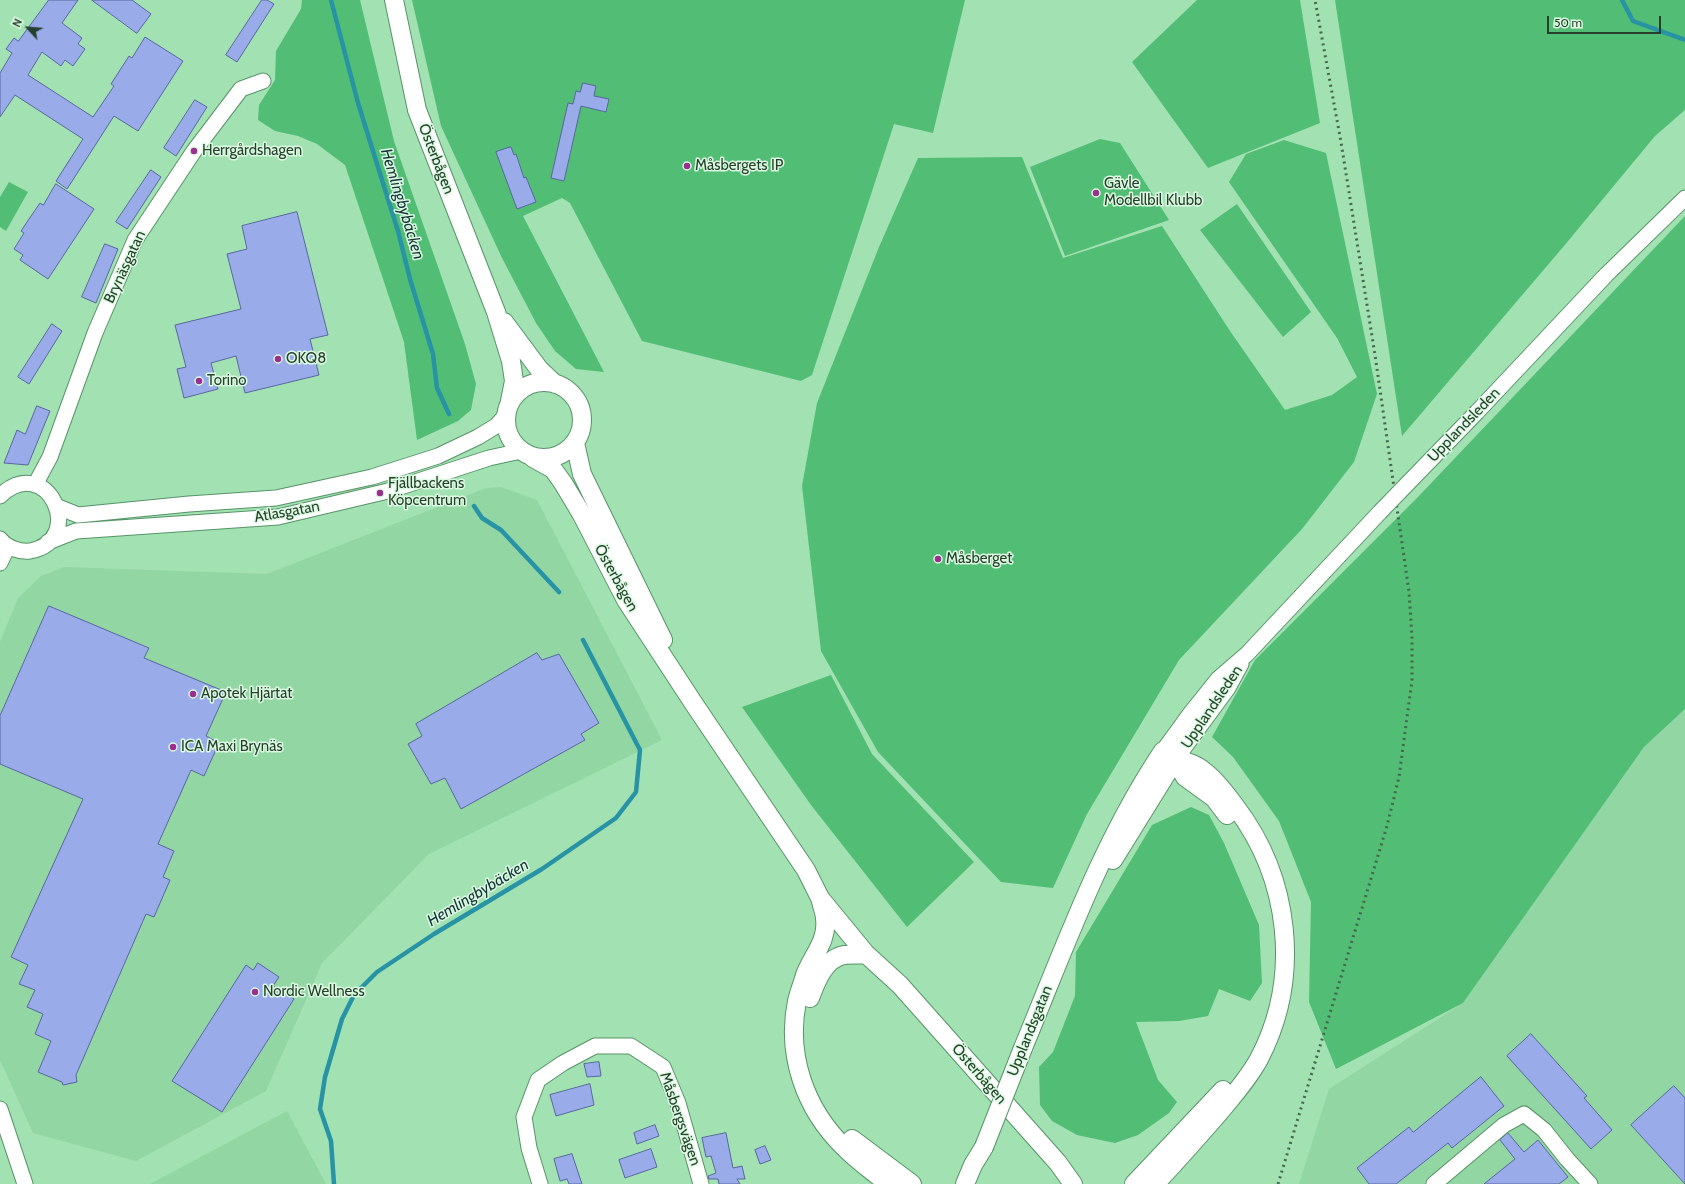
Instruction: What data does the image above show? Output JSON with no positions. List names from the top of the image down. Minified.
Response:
{"streets":{"main road":["Österbågen","Upplandsgatan"],"street":["Brynäsgatan","Upplandsleden","Atlasgatan","Måsbergsvägen"]},"crossings":[["Österbågen","Atlasgatan"],["Upplandsleden","Upplandsgatan"]],"water":["Hemlingbybäcken"],"places":["Herrgårdshagen","Måsbergets IP","Gävle Modellbil Klubb","OKQ8","Torino","Fjällbackens Köpcentrum","Måsberget","Apotek Hjärtat","ICA Maxi Brynäs","Nordic Wellness"],"scale_bar":"50 m","north":"top left"}
